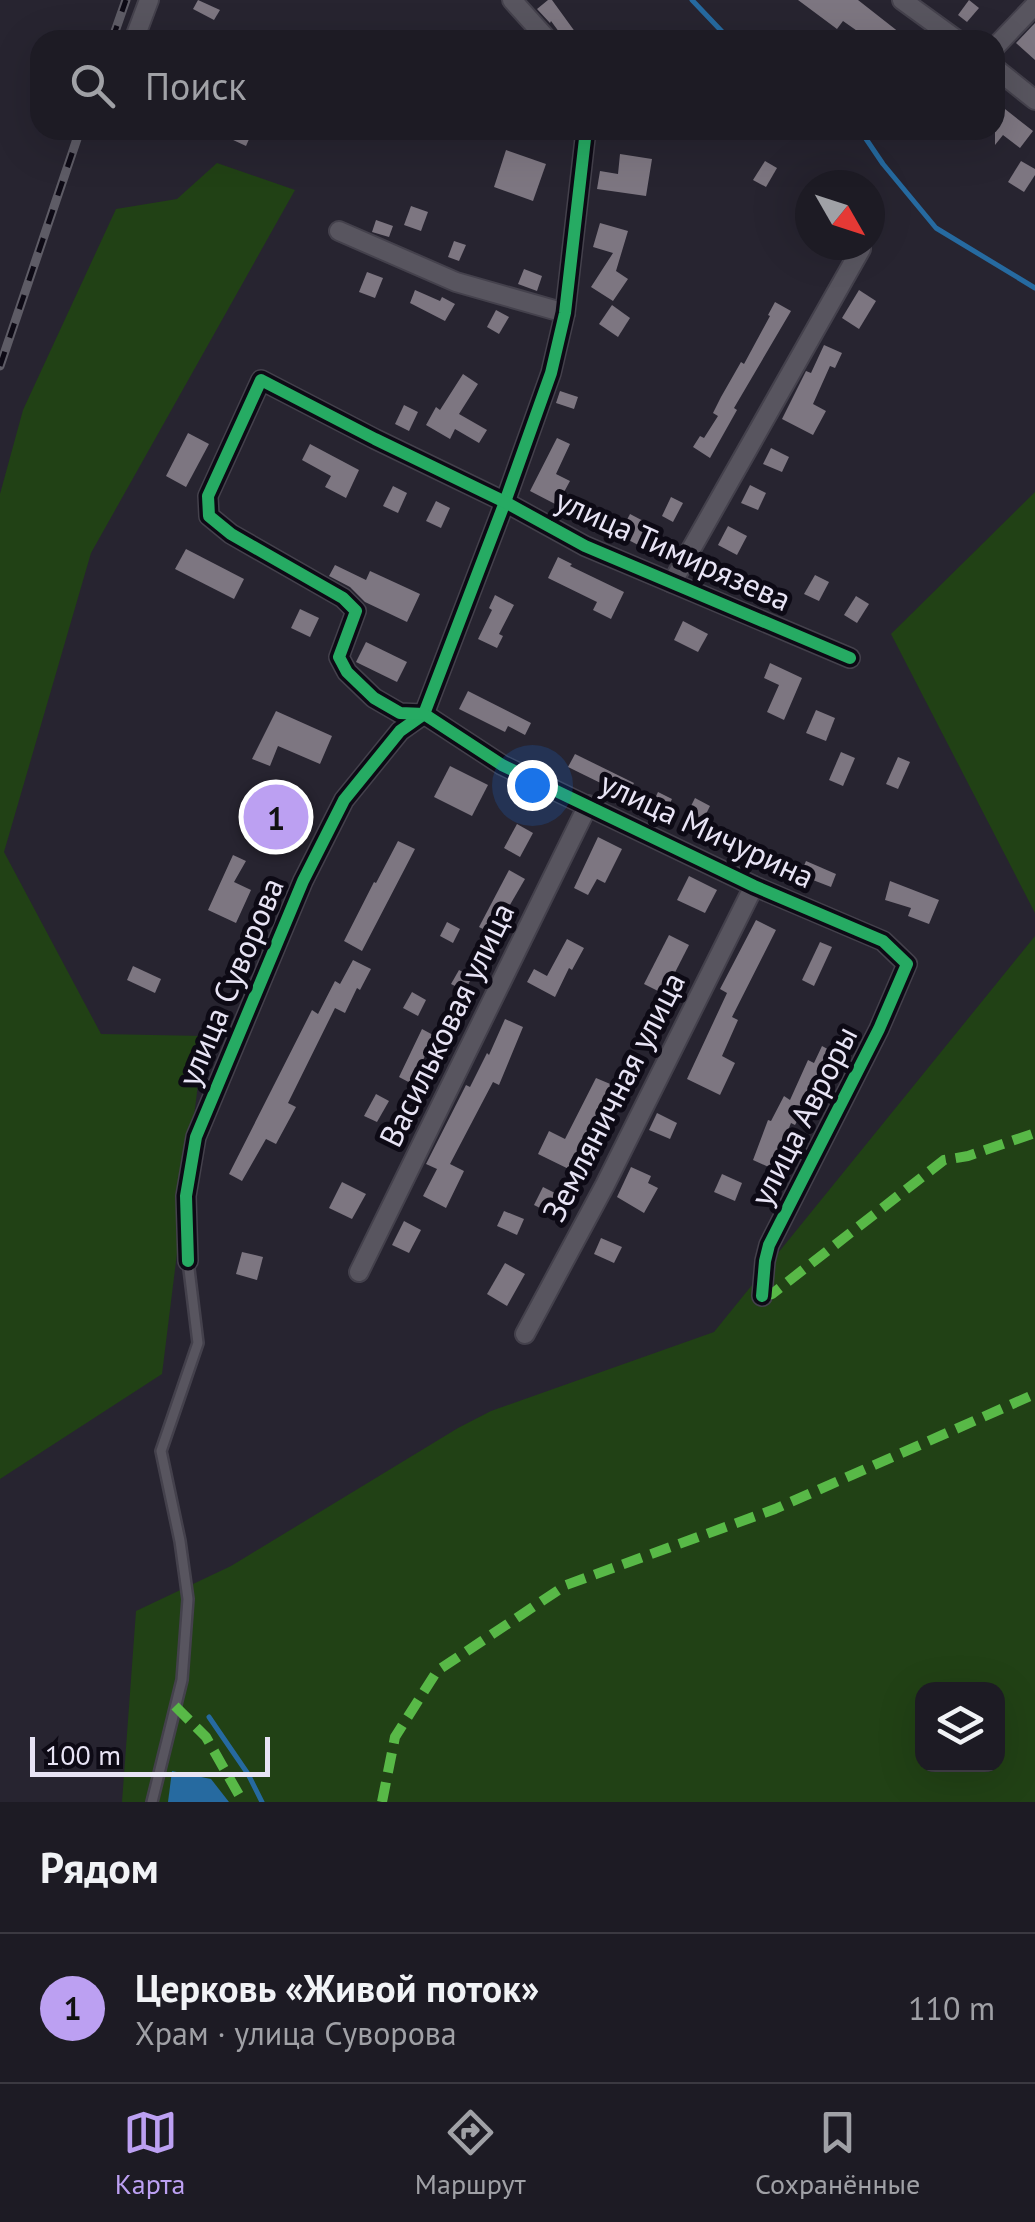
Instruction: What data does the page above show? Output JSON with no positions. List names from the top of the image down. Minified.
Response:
{"streets":{"street":["улица Тимирязева","улица Мичурина","улица Суворова","Васильковая улица","Земляничная улица","улица Авроры"]},"crossings":[["улица Тимирязева","улица Мичурина"],["улица Тимирязева","улица Суворова"],["улица Мичурина","улица Суворова"],["улица Мичурина","Васильковая улица"],["улица Мичурина","Земляничная улица"],["улица Мичурина","улица Авроры"]],"scale_bar":"100 m","north":"bottom right","page":{"search":"Поиск","pins":"1","scale":"100 m","heading":"Рядом","list":[{"mark":"1","name":"Церковь «Живой поток»","note":"Храм · улица Суворова","value":"110 m"}],"nav":["Карта","Маршрут","Сохранённые"]}}
